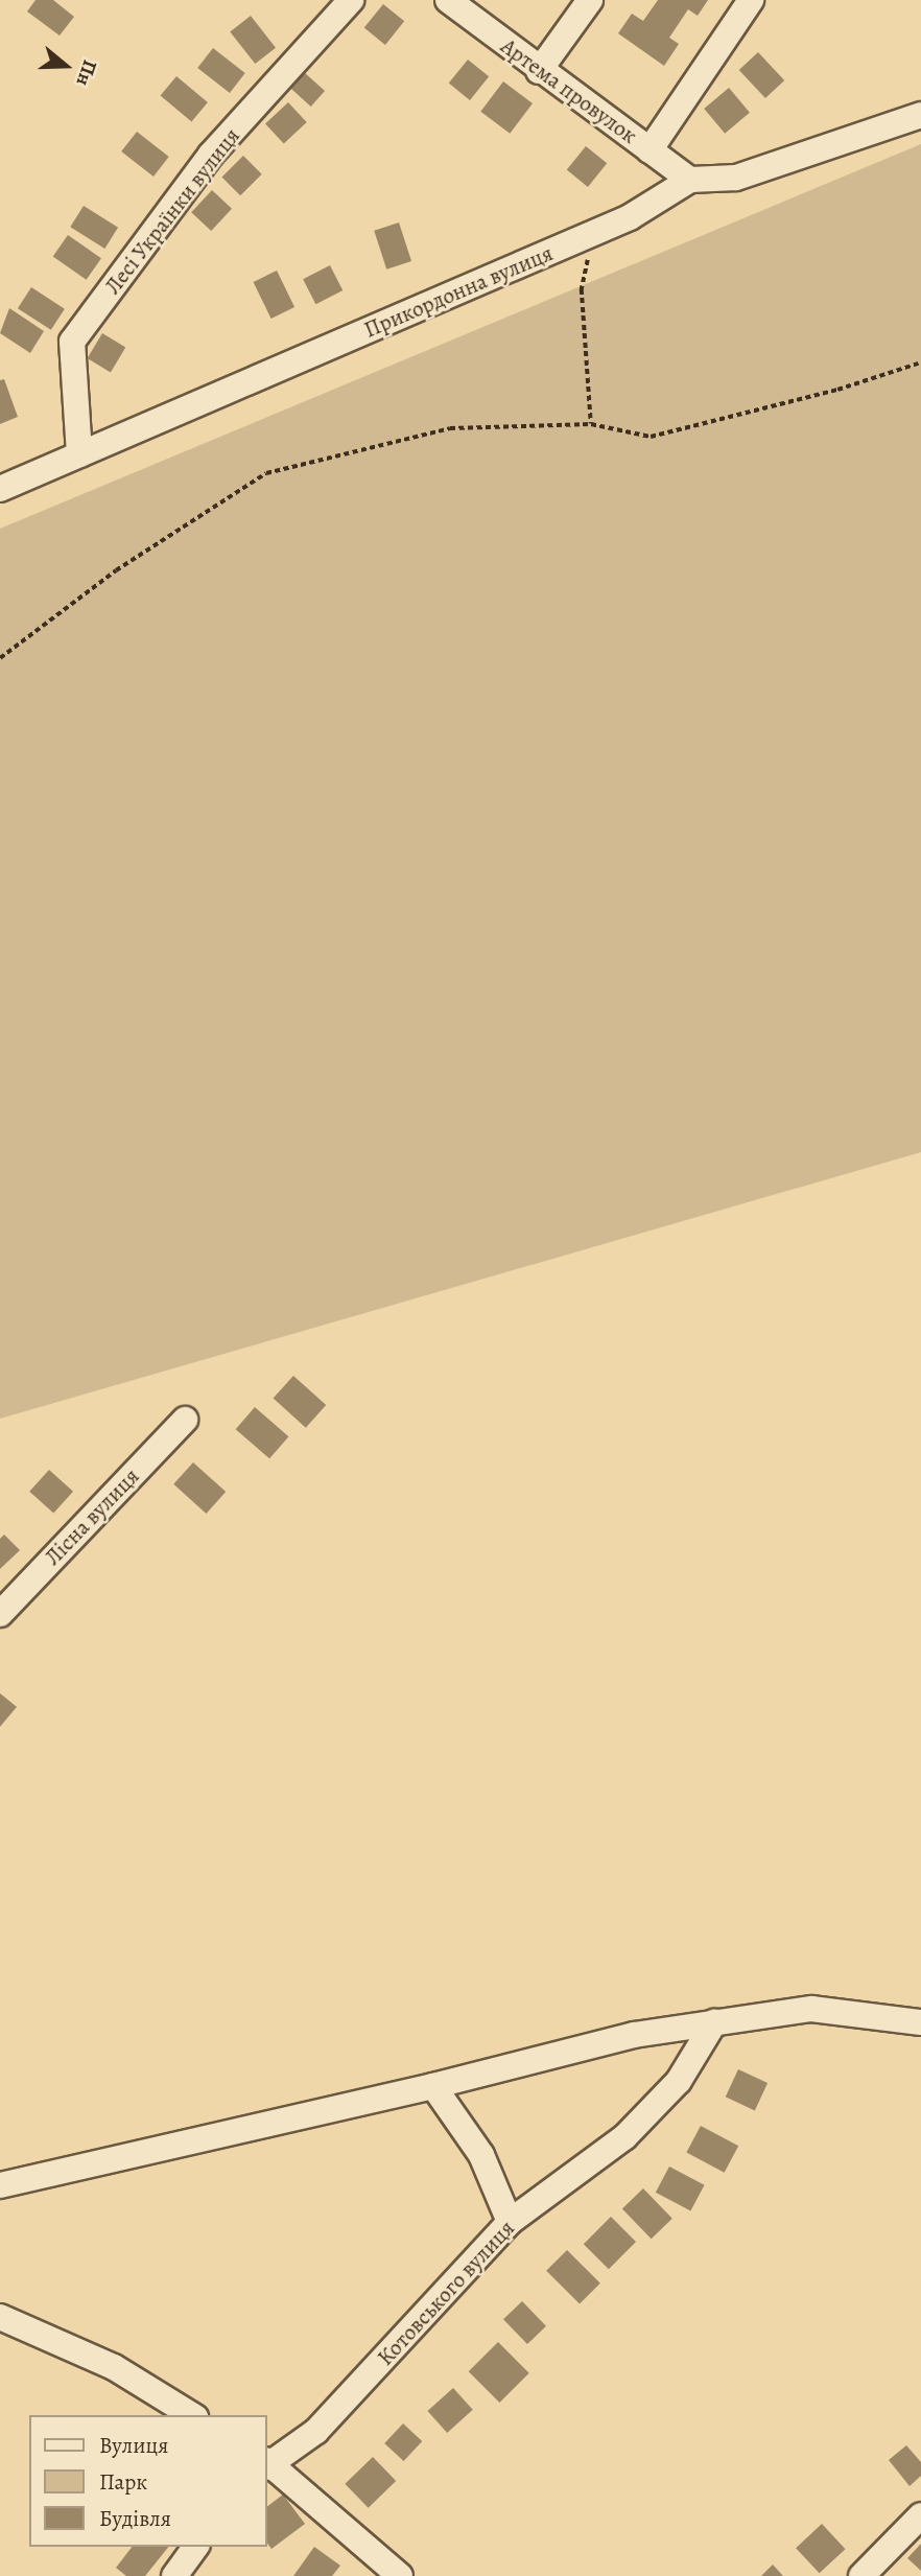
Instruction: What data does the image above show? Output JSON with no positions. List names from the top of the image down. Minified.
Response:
{"streets":{"street":["Артема провулок","Лесі Українки вулиця","Прикордонна вулиця","Лісна вулиця","Котовського вулиця"]},"crossings":[["Артема провулок","Прикордонна вулиця"],["Лесі Українки вулиця","Прикордонна вулиця"]],"legend":["Вулиця","Парк","Будівля"],"north":"right"}
